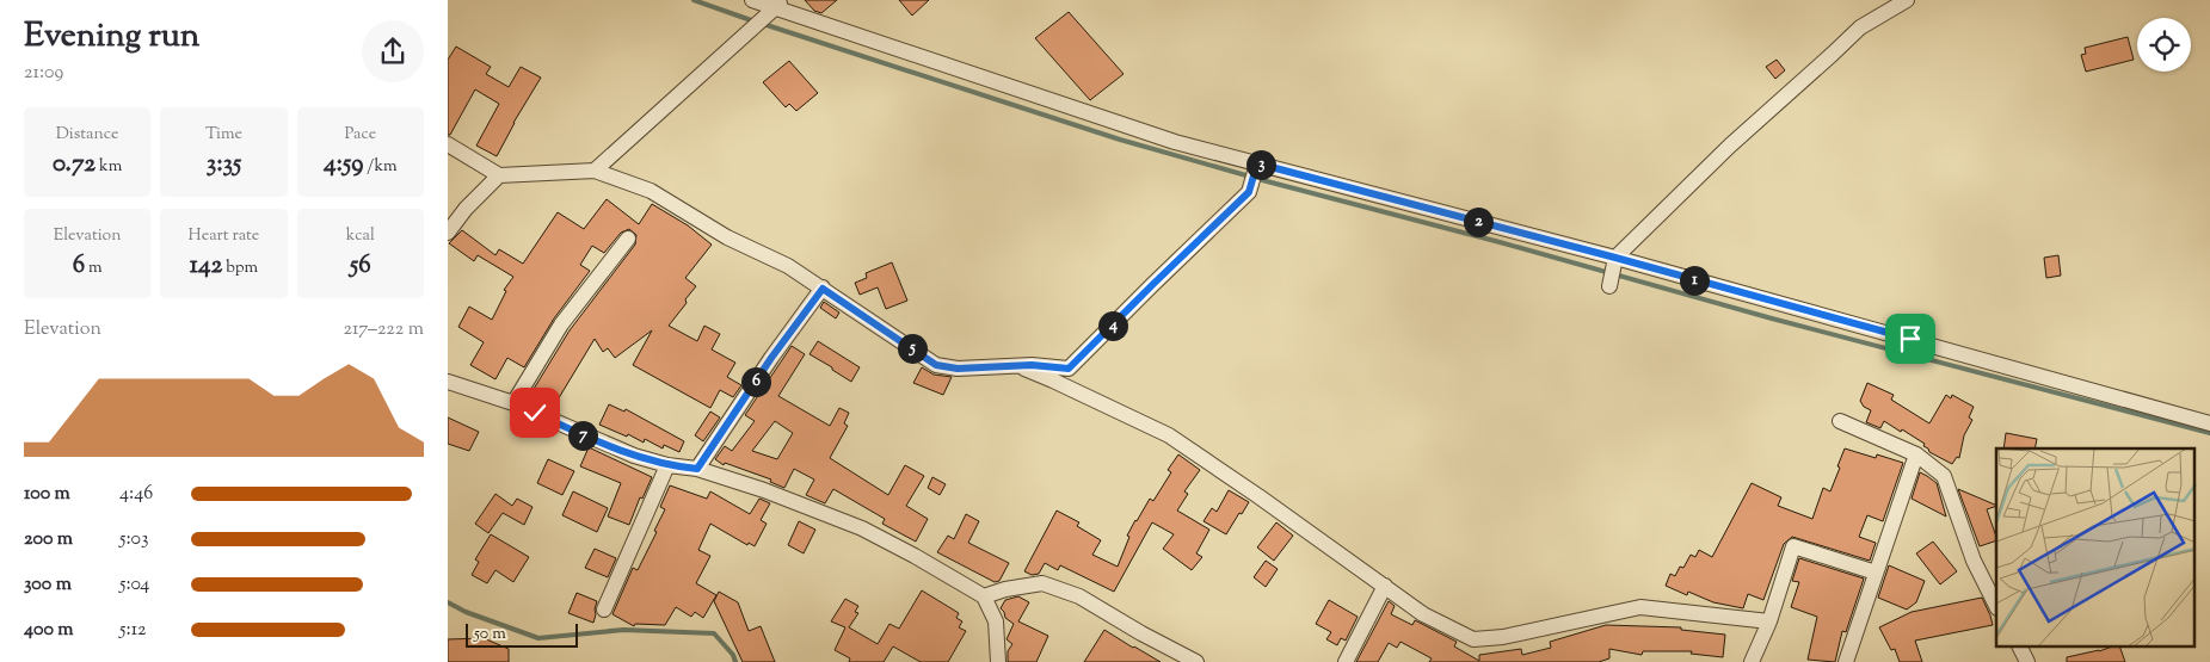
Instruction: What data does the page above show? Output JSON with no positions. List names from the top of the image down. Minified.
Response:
{"scale_bar":"50 m","page":{"heading":["Evening run","21:09"],"stats":[["Distance","0.72 km"],["Time","3:35"],["Pace","4:59 /km"],["Elevation","6 m"],["Heart rate","142 bpm"],["kcal","56"]],"pins":["3","2","1","4","5","6","7"],"chart":["Elevation","217–222 m"],"list":[{"name":"100 m","note":"4:46"},{"name":"200 m","note":"5:03"},{"name":"300 m","note":"5:04"},{"name":"400 m","note":"5:12"}],"scale":"50 m"}}
